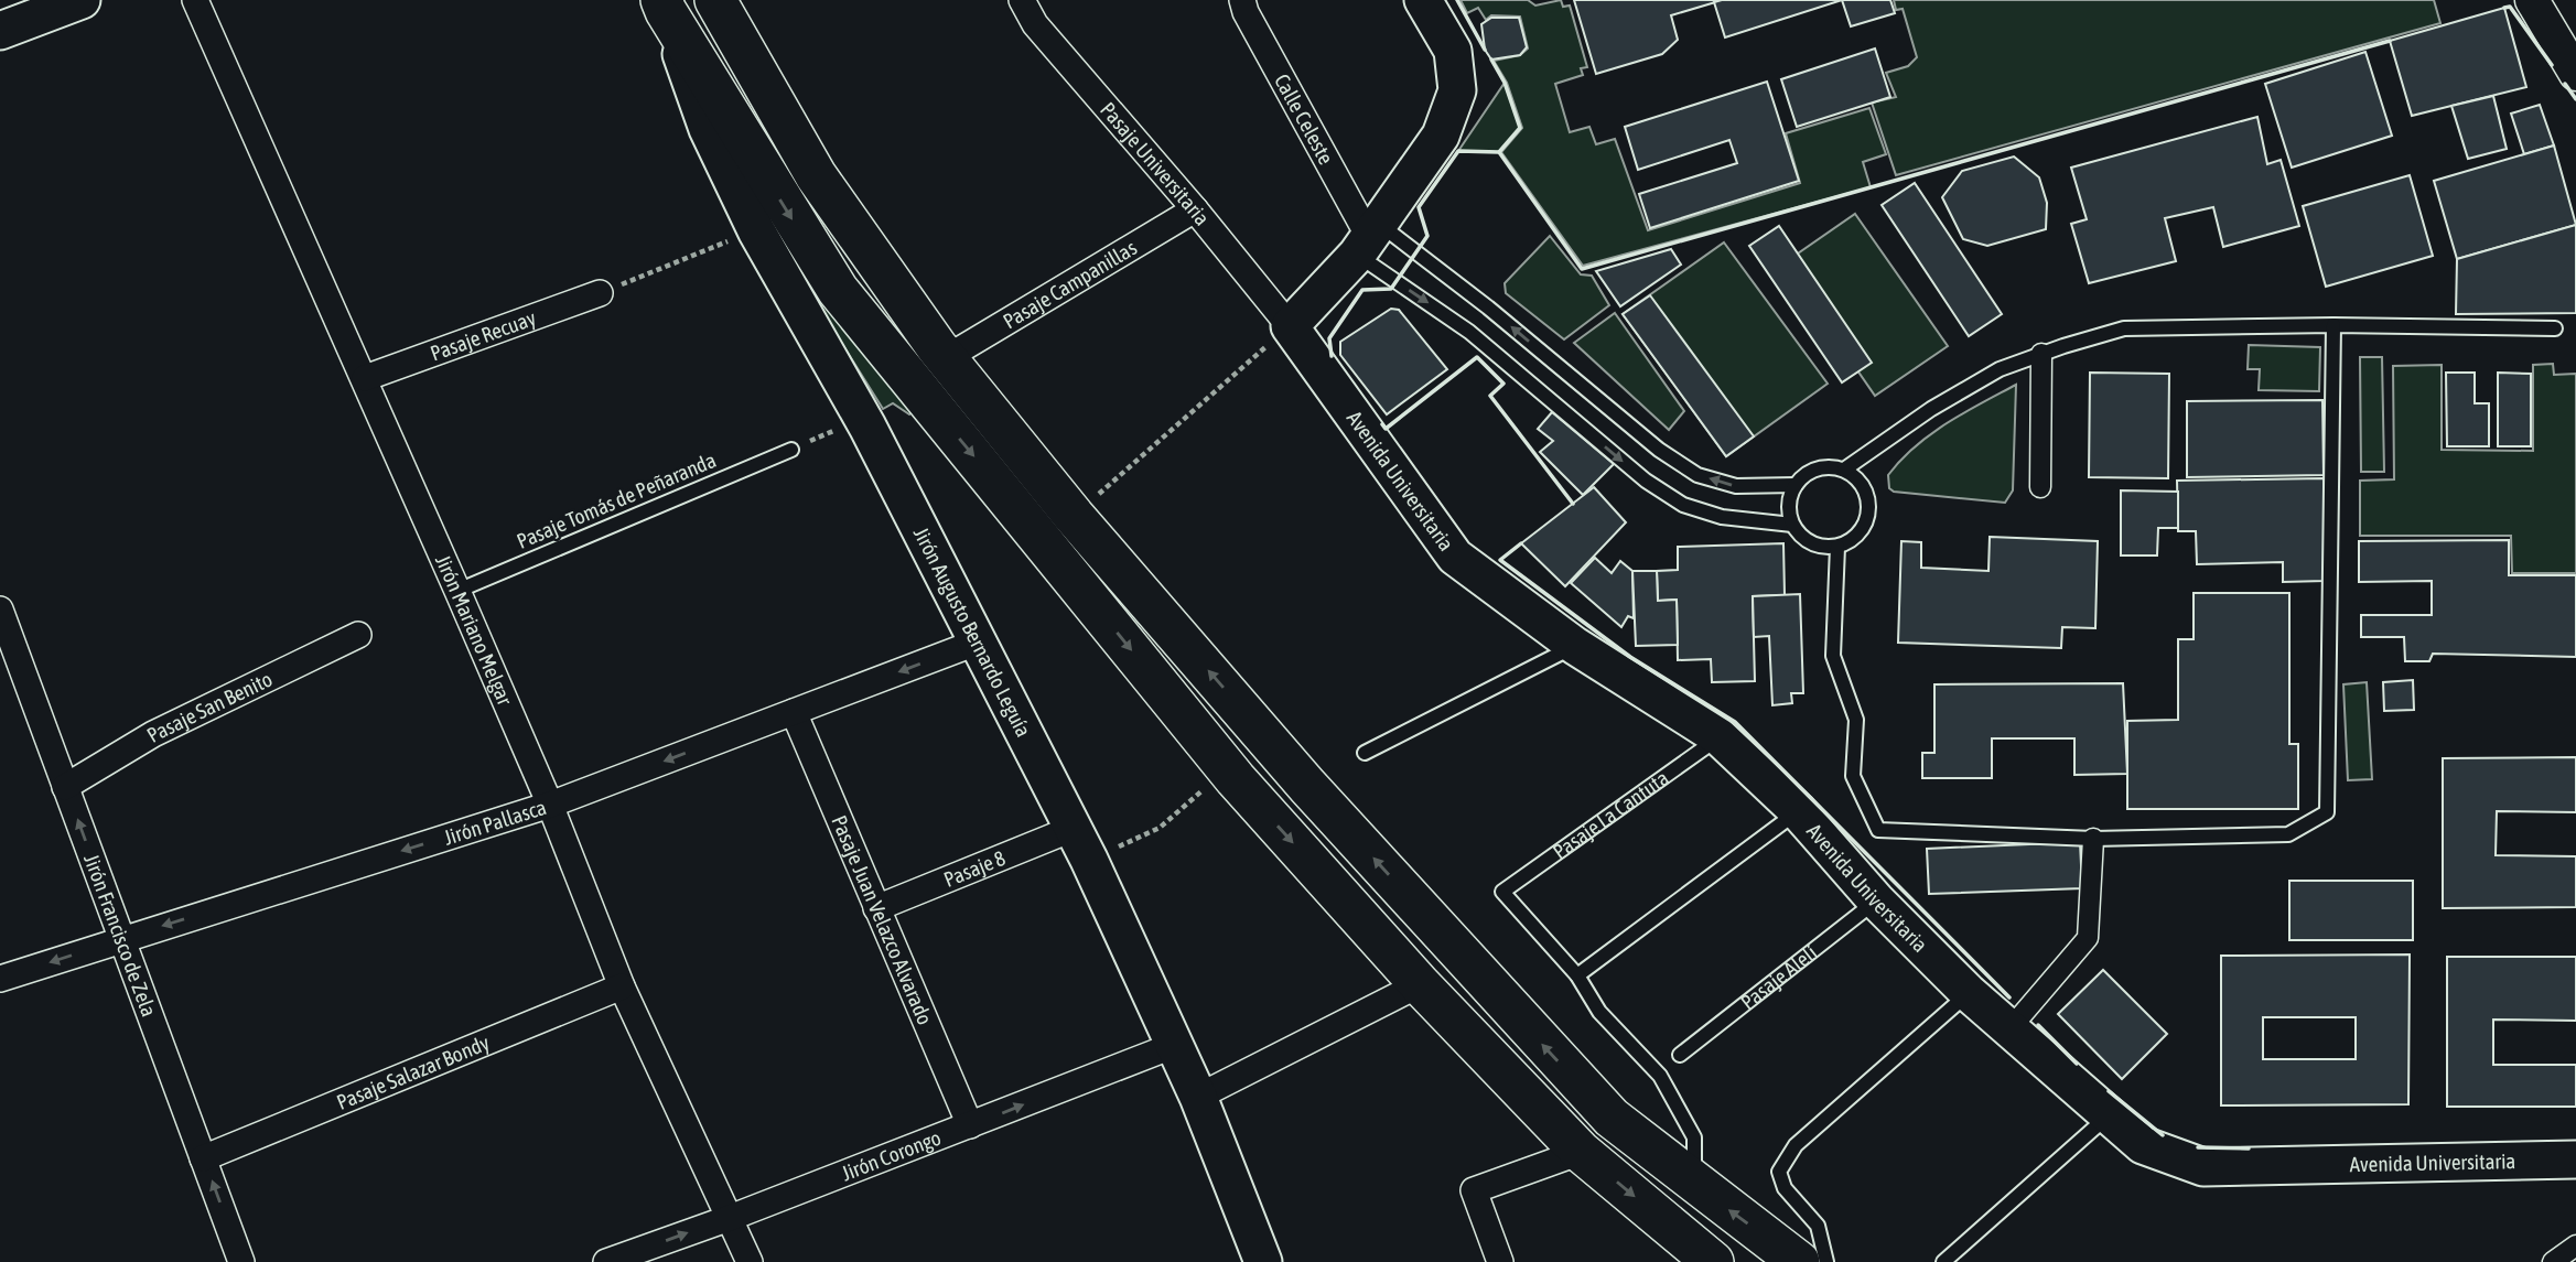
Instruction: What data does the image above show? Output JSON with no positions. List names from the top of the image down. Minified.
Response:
{"streets":{"main road":["Avenida Universitaria","Jirón Augusto Bernardo Leguía"],"street":["Calle Celeste","Pasaje Universitaria","Pasaje Campanillas","Pasaje Recuay","Jirón Mariano Melgar","Pasaje San Benito","Jirón Pallasca","Pasaje 8","Pasaje Juan Velazco Alvarado","Jirón Francisco de Zela","Pasaje Salazar Bondy","Jirón Corongo"],"lane":["Pasaje Tomás de Peñaranda","Pasaje La Cantuta","Pasaje Alelí"]},"crossings":[["Pasaje Universitaria","Pasaje Campanillas"],["Pasaje Universitaria","Avenida Universitaria"],["Pasaje Recuay","Jirón Mariano Melgar"],["Avenida Universitaria","Pasaje La Cantuta"],["Avenida Universitaria","Pasaje Alelí"],["Pasaje Tomás de Peñaranda","Jirón Mariano Melgar"],["Jirón Mariano Melgar","Jirón Pallasca"],["Jirón Mariano Melgar","Pasaje Salazar Bondy"],["Jirón Mariano Melgar","Jirón Corongo"],["Jirón Augusto Bernardo Leguía","Jirón Pallasca"],["Jirón Augusto Bernardo Leguía","Pasaje 8"],["Jirón Augusto Bernardo Leguía","Jirón Corongo"],["Pasaje San Benito","Jirón Francisco de Zela"],["Jirón Pallasca","Pasaje Juan Velazco Alvarado"],["Jirón Pallasca","Jirón Francisco de Zela"],["Pasaje 8","Pasaje Juan Velazco Alvarado"],["Pasaje Juan Velazco Alvarado","Jirón Corongo"],["Jirón Francisco de Zela","Pasaje Salazar Bondy"]],"one_way":["Jirón Pallasca","Jirón Francisco de Zela","Jirón Corongo"]}
